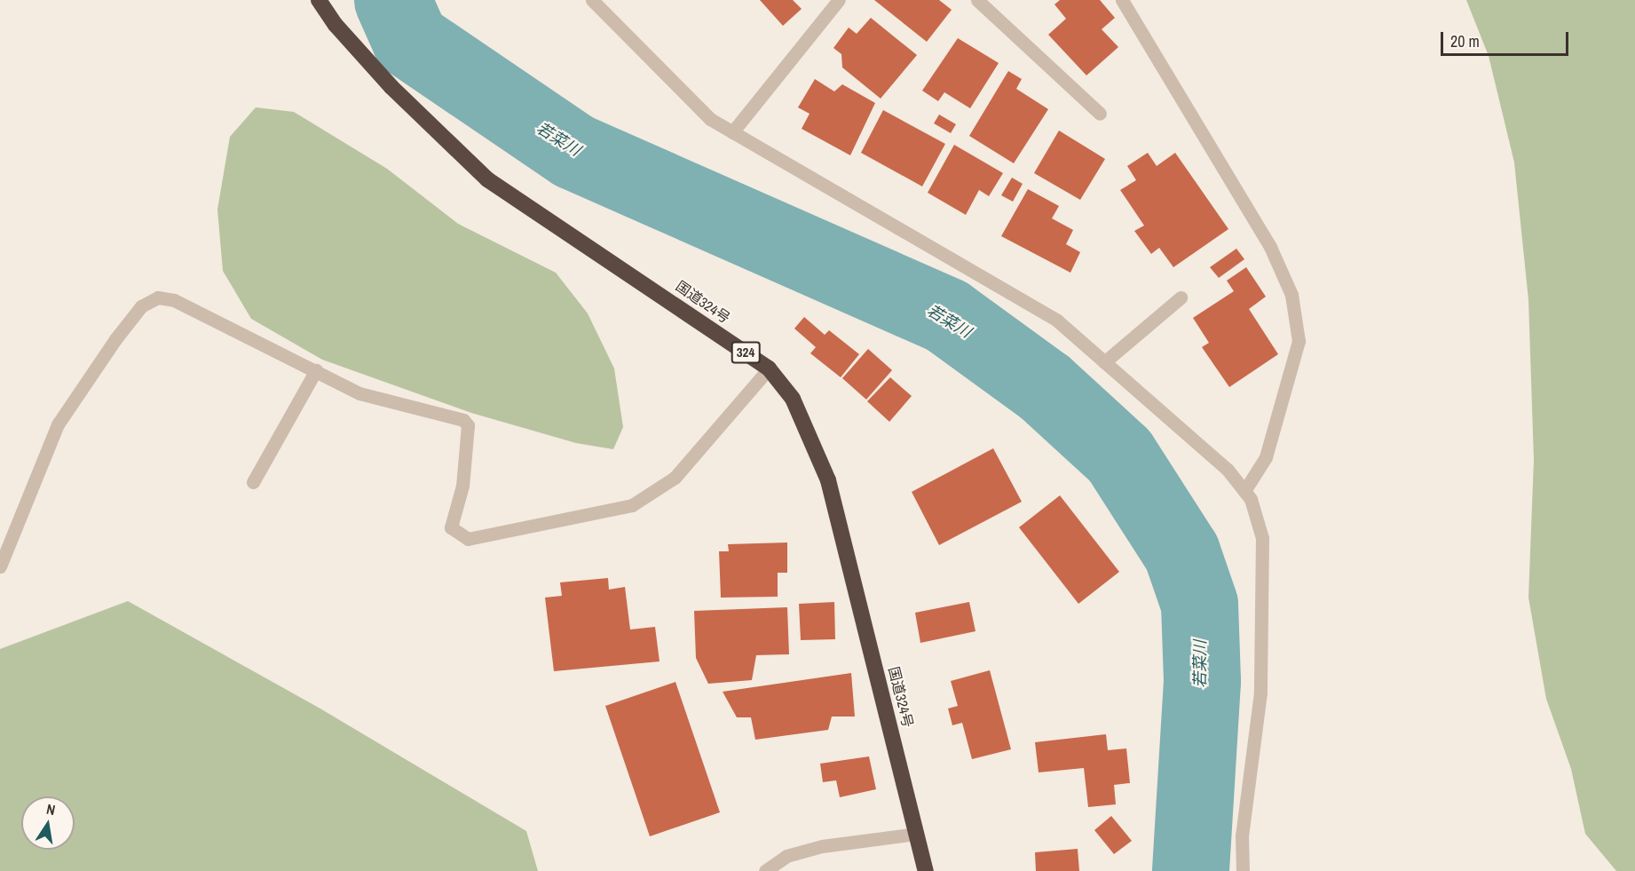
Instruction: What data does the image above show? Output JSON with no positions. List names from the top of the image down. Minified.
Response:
{"streets":{"highway":["国道324号","324"]},"water":["若菜川"],"scale_bar":"20 m","north":"top"}
